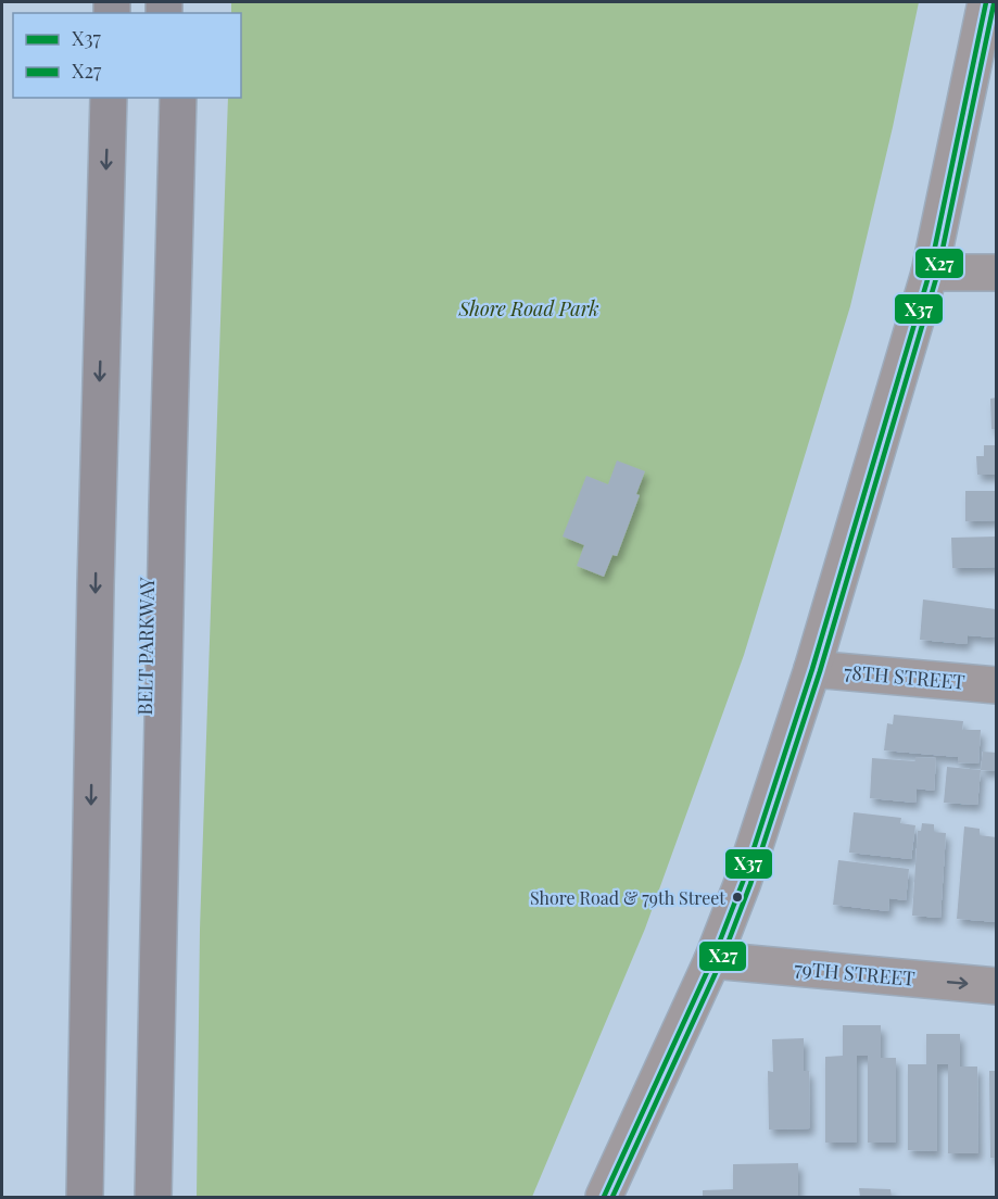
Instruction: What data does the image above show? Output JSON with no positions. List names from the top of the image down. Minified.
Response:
{"streets":{"highway":["BELT PARKWAY"],"street":["78TH STREET","79TH STREET"]},"one_way":["79TH STREET"],"parks":["Shore Road Park"],"places":["Shore Road & 79th Street"],"lines":["transit line X37","transit line X27"],"legend":["X37","X27"]}
